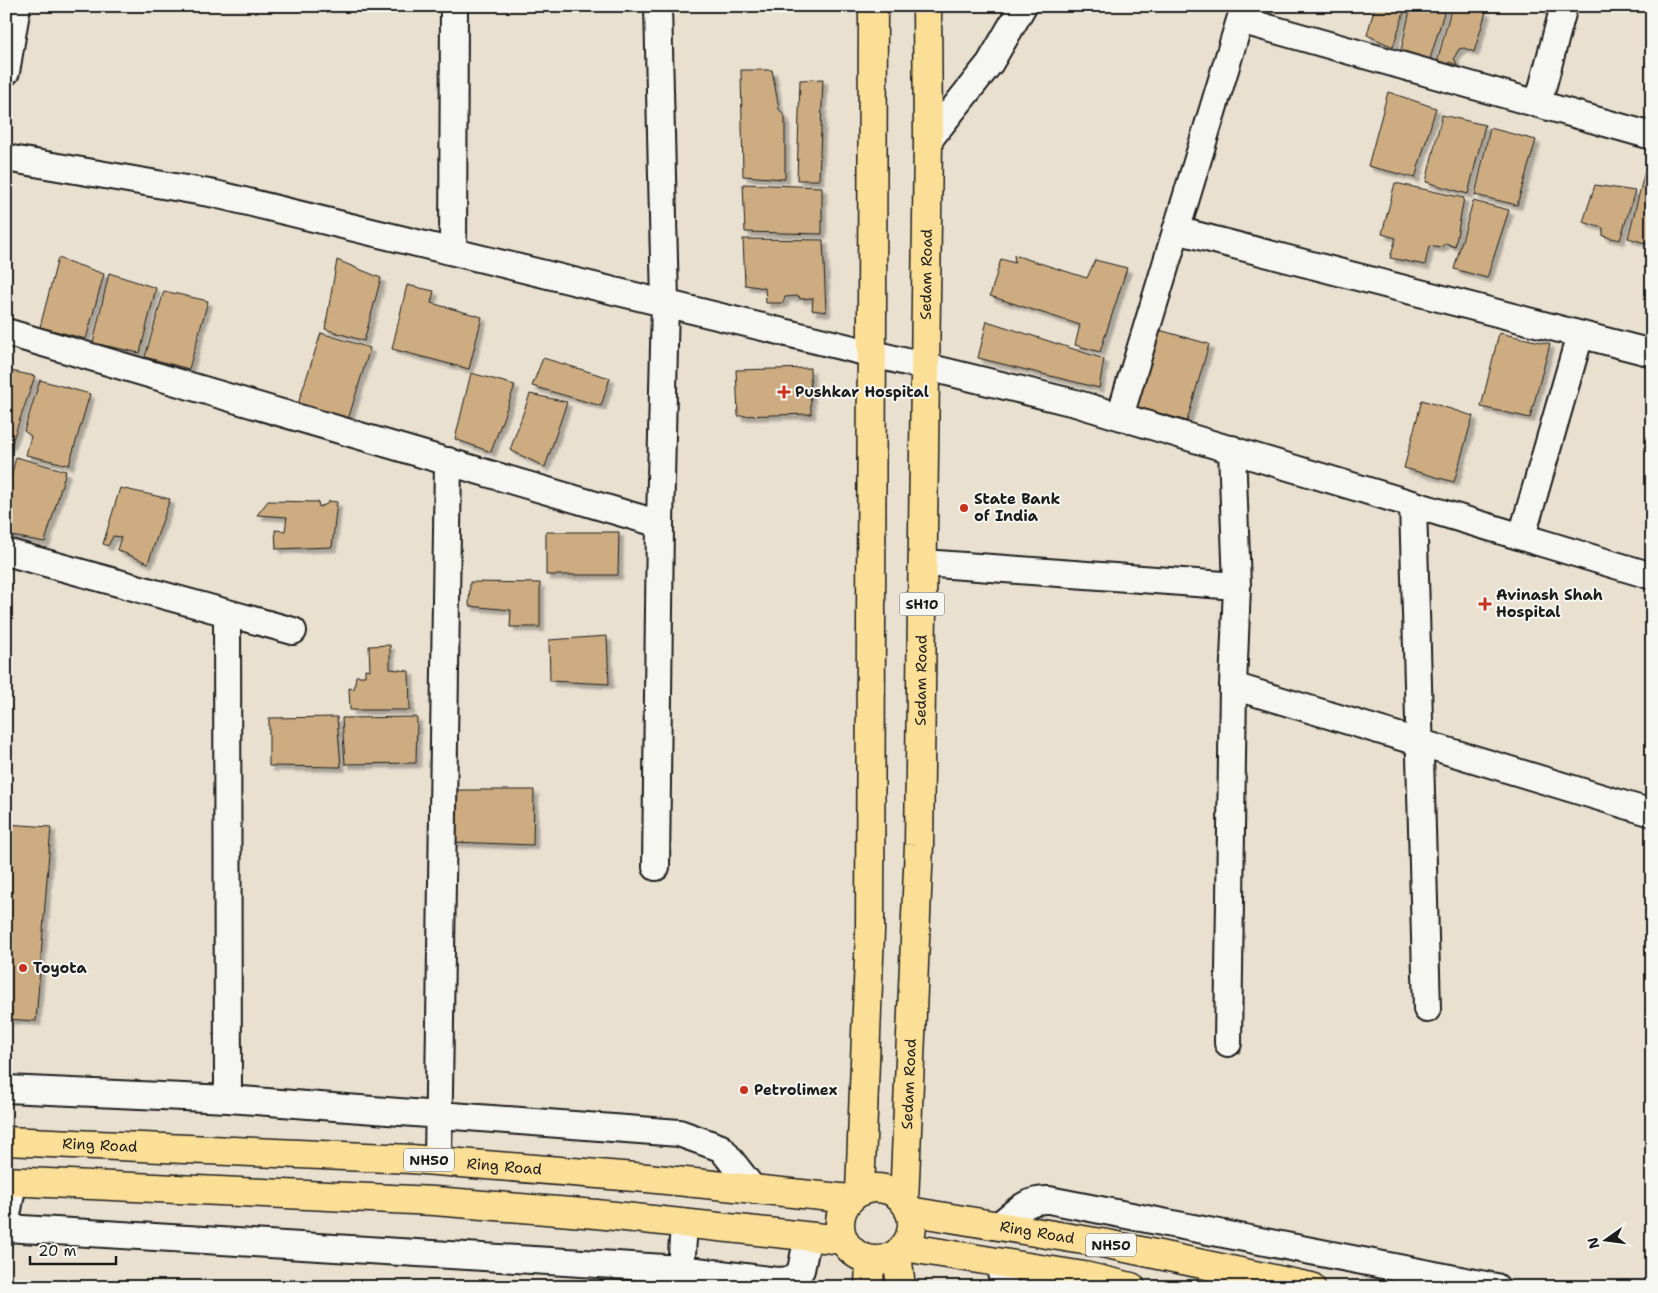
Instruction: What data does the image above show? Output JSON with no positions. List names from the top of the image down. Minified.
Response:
{"streets":{"main road":["Sedam Road","SH10","Ring Road","NH50"]},"crossings":[["Sedam Road","Ring Road"],["Sedam Road","NH50"],["Ring Road","NH50"]],"places":{"health":["Pushkar Hospital","Avinash Shah Hospital"],"other":["State Bank of India","Toyota","Petrolimex"]},"scale_bar":"20 m","north":"left"}
